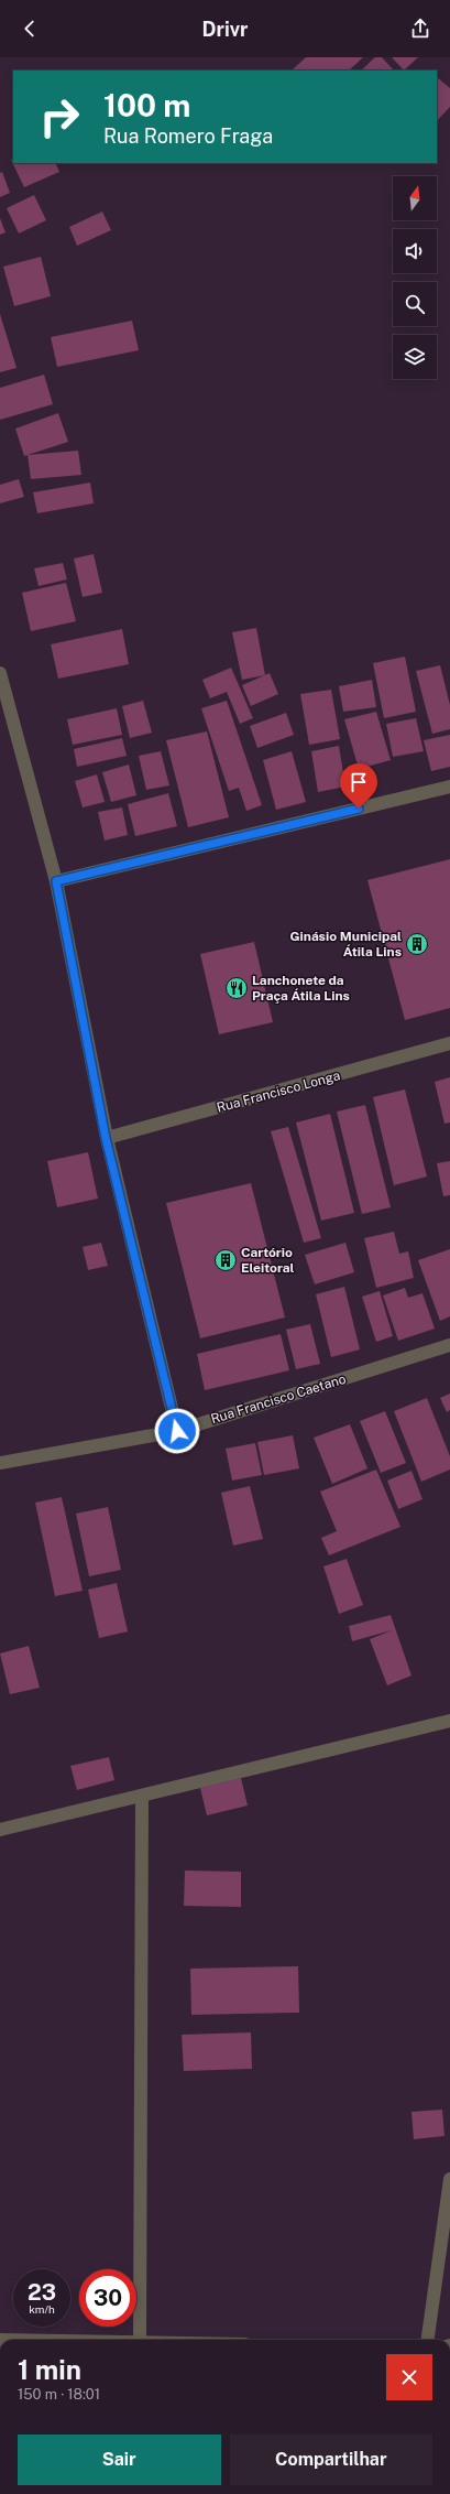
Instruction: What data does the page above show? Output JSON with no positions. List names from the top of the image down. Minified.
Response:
{"streets":{"street":["Rua Francisco Longa","Rua Francisco Caetano"]},"places":{"building":["Ginásio Municipal Átila Lins","Cartório Eleitoral"],"restaurant":["Lanchonete da Praça Átila Lins"]},"north":"top","page":{"header":"Drivr","turn":["100 m","Rua Romero Fraga"],"speed":"23 km/h","limit":"30","heading":["1 min","150 m · 18:01"],"buttons":["Sair","Compartilhar"]}}
